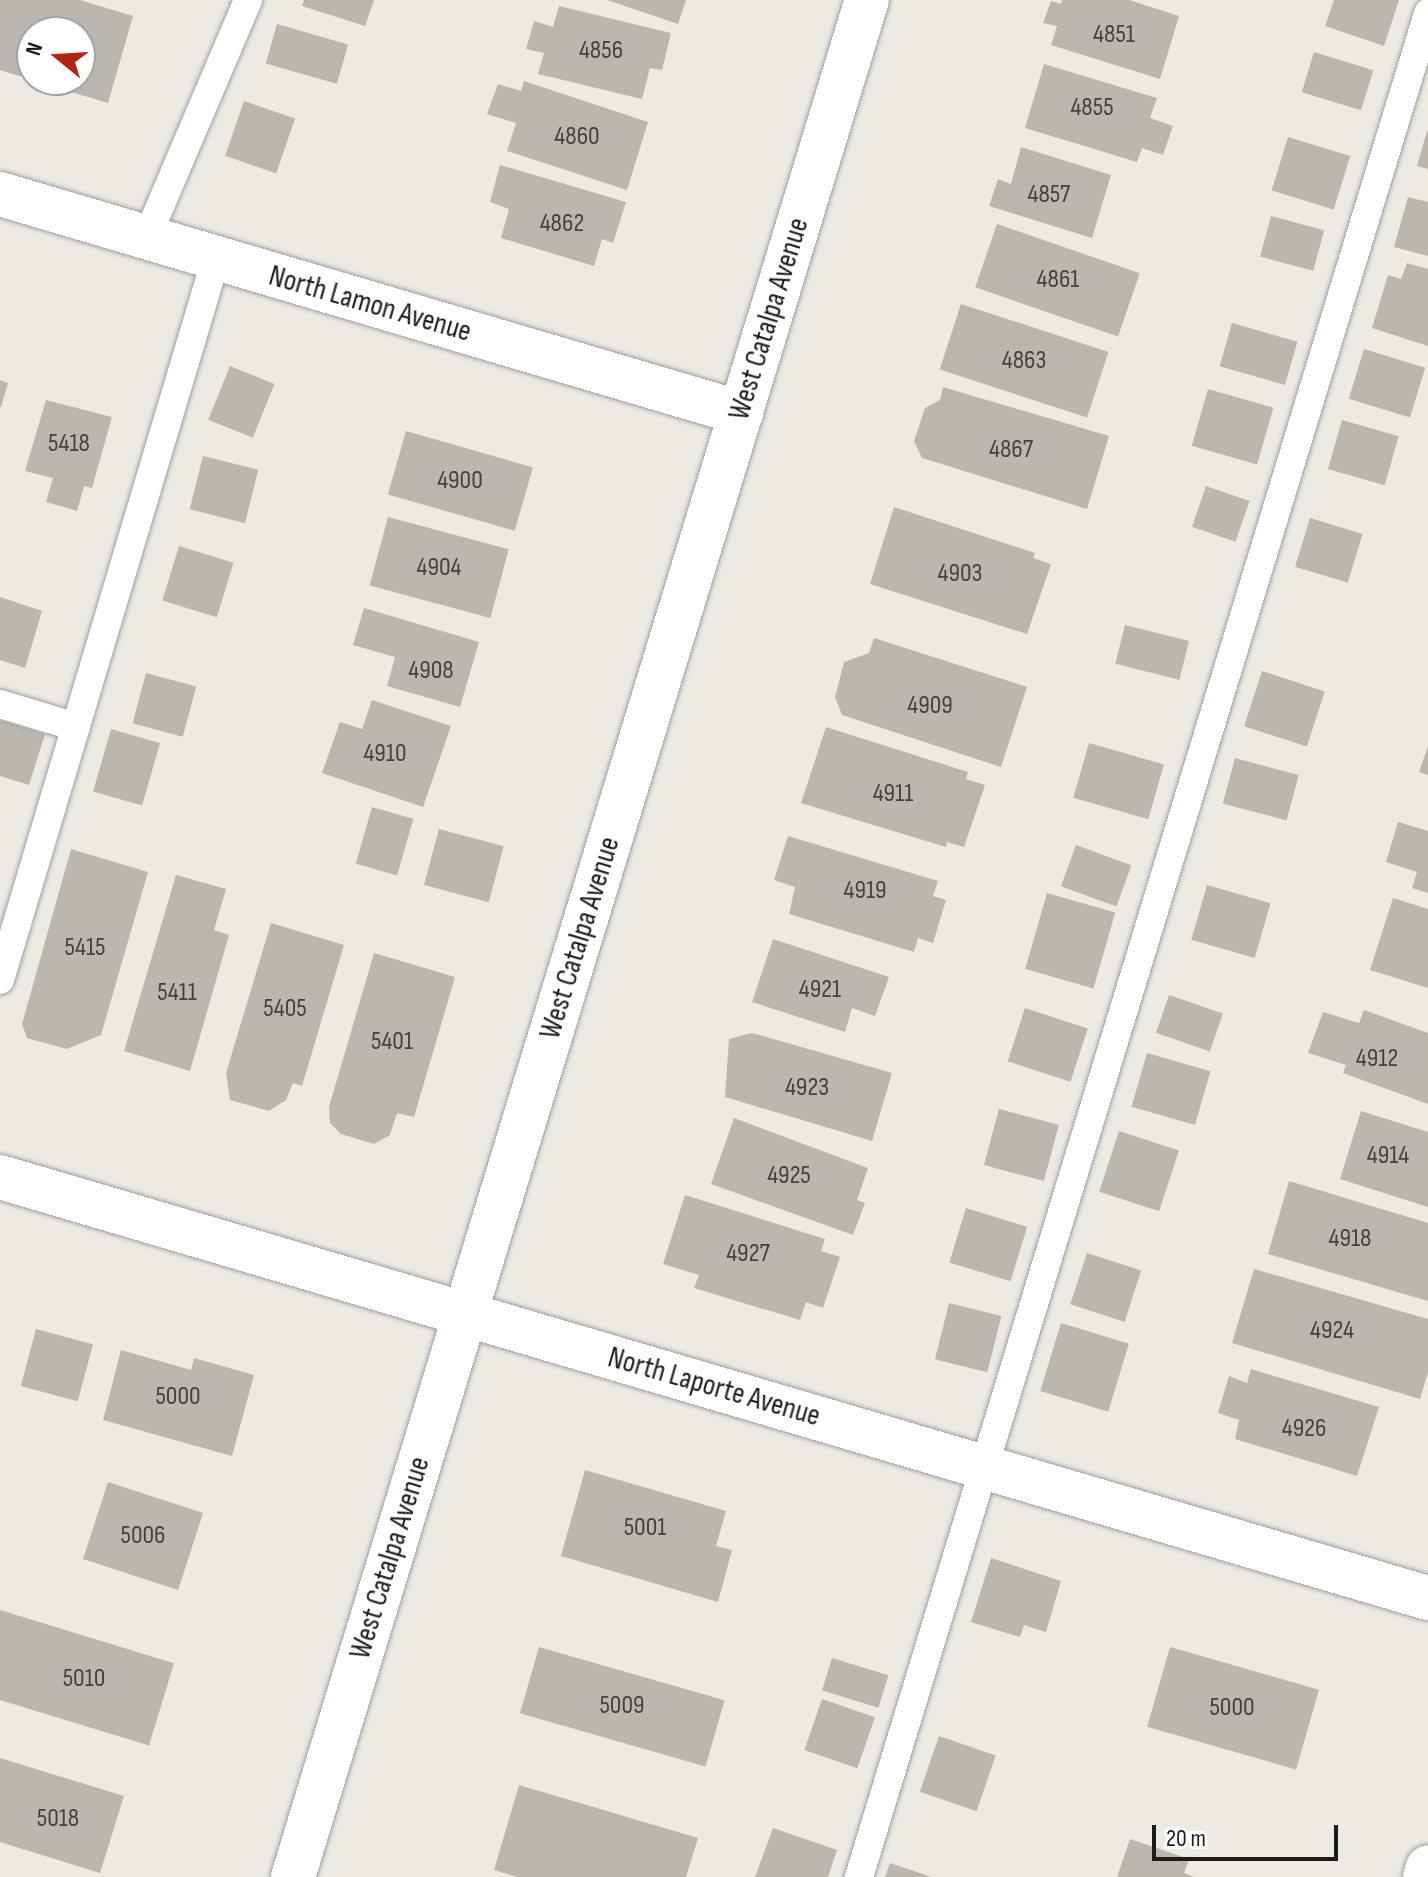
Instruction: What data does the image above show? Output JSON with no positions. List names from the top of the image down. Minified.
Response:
{"streets":{"street":["North Lamon Avenue","West Catalpa Avenue","North Laporte Avenue"]},"crossings":[["North Lamon Avenue","West Catalpa Avenue"],["West Catalpa Avenue","North Laporte Avenue"]],"house_numbers":["4851","4856","4855","4860","4857","4862","4861","4863","5418","4867","4900","4904","4903","4908","4909","4910","4911","4919","5415","4921","5411","5405","5401","4912","4923","4914","4925","4918","4927","4924","5000","4926","5001","5006","5010","5009","5000","5018"],"scale_bar":"20 m","north":"left"}
